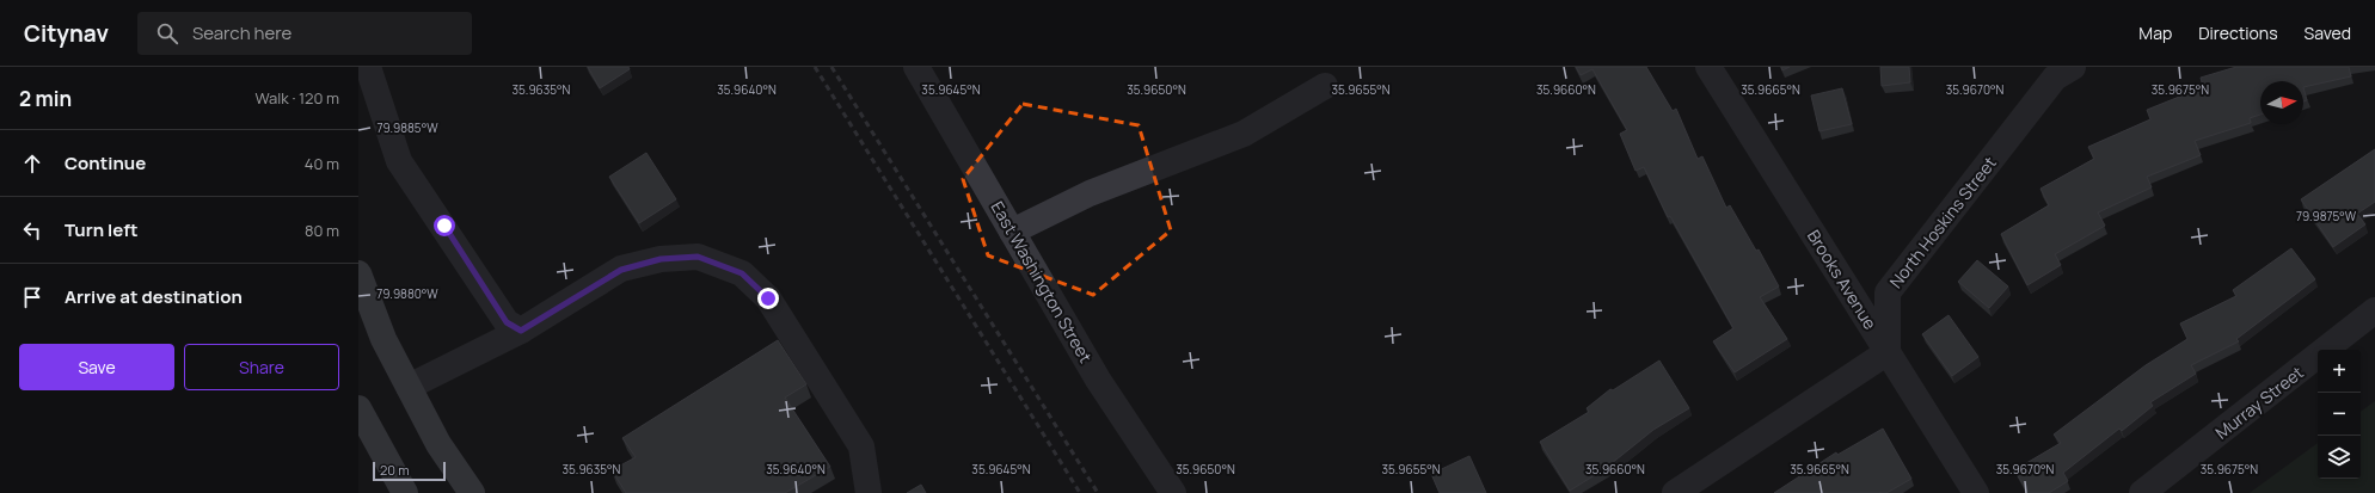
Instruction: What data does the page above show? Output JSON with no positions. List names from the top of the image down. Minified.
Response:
{"streets":{"street":["North Hoskins Street","Brooks Avenue","East Washington Street","Murray Street"]},"crossings":[["North Hoskins Street","Brooks Avenue"]],"scale_bar":"20 m","north":"right","page":{"header":"Citynav","search":"Search here","nav":["Map","Directions","Saved"],"heading":["2 min","Walk · 120 m"],"list":[["Continue","40 m"],["Turn left","80 m"],"Arrive at destination"],"buttons":["Save","Share"],"map_buttons":["+","−"],"scale":"20 m"},"coordinates":["35.9660°N","35.9635°N","35.9640°N","35.9645°N","35.9650°N","35.9655°N","35.9665°N","35.9670°N","35.9675°N","79.9885°W","79.9875°W","79.9880°W"]}
